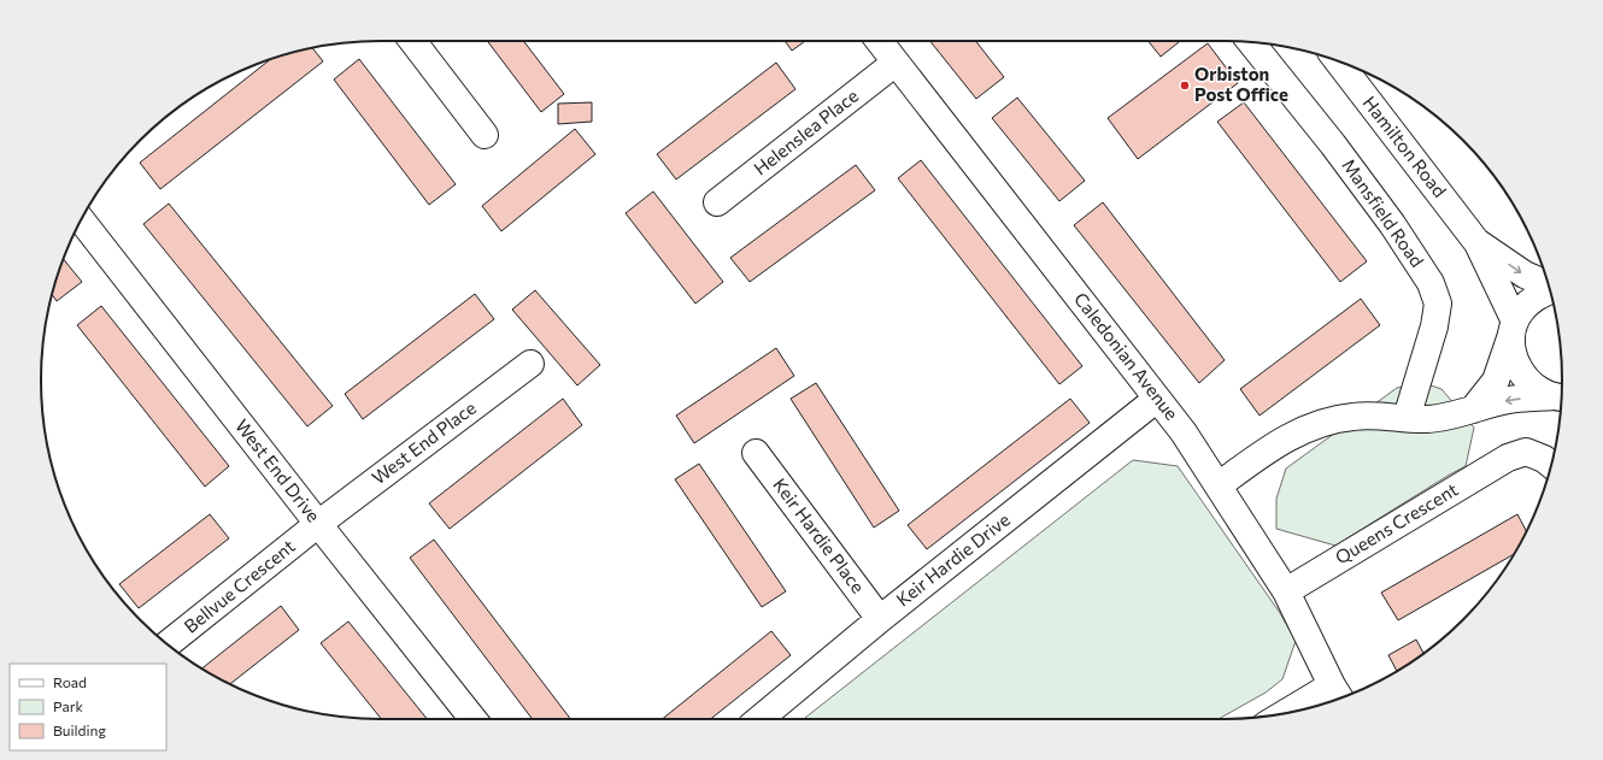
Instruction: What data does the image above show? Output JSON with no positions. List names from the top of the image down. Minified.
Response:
{"streets":{"street":["Helenslea Place","Hamilton Road","Mansfield Road","Caledonian Avenue","West End Place","West End Drive","Queens Crescent","Keir Hardie Place","Keir Hardie Drive","Bellvue Crescent"]},"crossings":[["Helenslea Place","Caledonian Avenue"],["Caledonian Avenue","Queens Crescent"],["Caledonian Avenue","Keir Hardie Drive"],["West End Place","West End Drive"],["West End Place","Bellvue Crescent"],["West End Drive","Bellvue Crescent"],["Keir Hardie Place","Keir Hardie Drive"]],"places":["Orbiston Post Office"],"legend":["Road","Park","Building"]}
